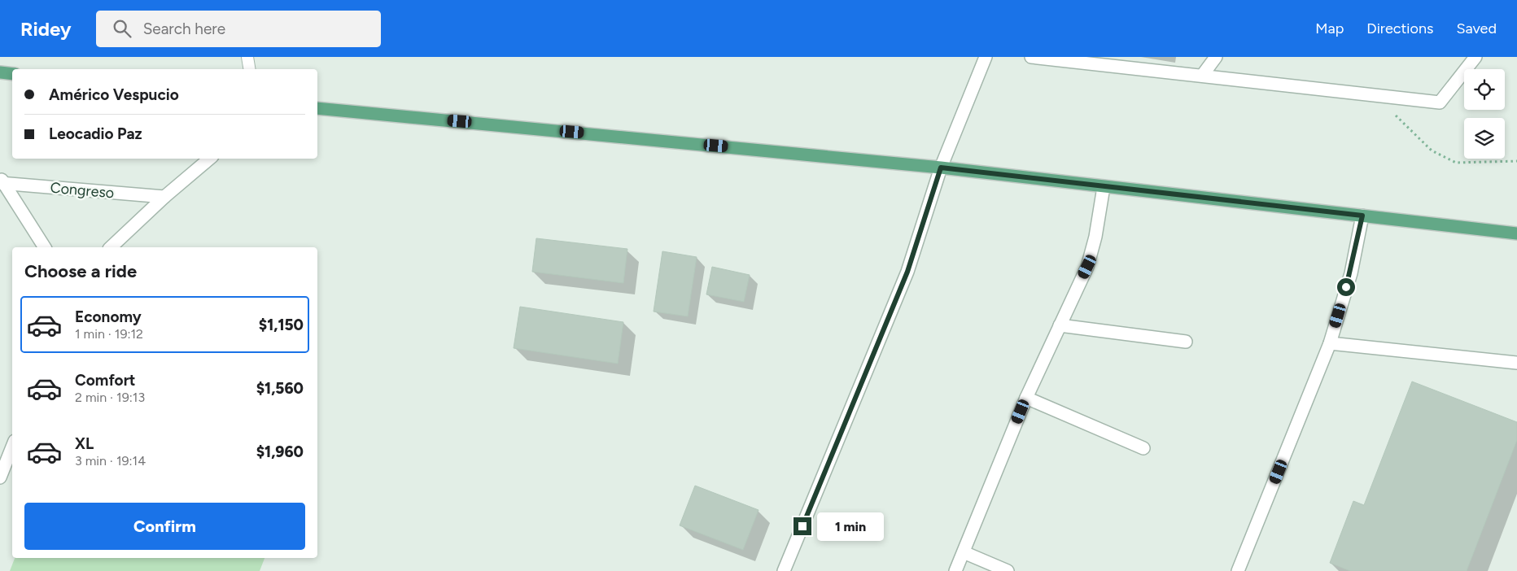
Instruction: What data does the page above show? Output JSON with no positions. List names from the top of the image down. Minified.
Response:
{"streets":{"street":["Congreso"]},"page":{"header":"Ridey","search":"Search here","nav":["Map","Directions","Saved"],"banner":["Américo Vespucio","Leocadio Paz"],"heading":"Choose a ride","list":[{"name":"Economy","note":"1 min · 19:12","value":"$1,150"},{"name":"Comfort","note":"2 min · 19:13","value":"$1,560"},{"name":"XL","note":"3 min · 19:14","value":"$1,960"}],"buttons":"Confirm","bubble":"1 min"}}
